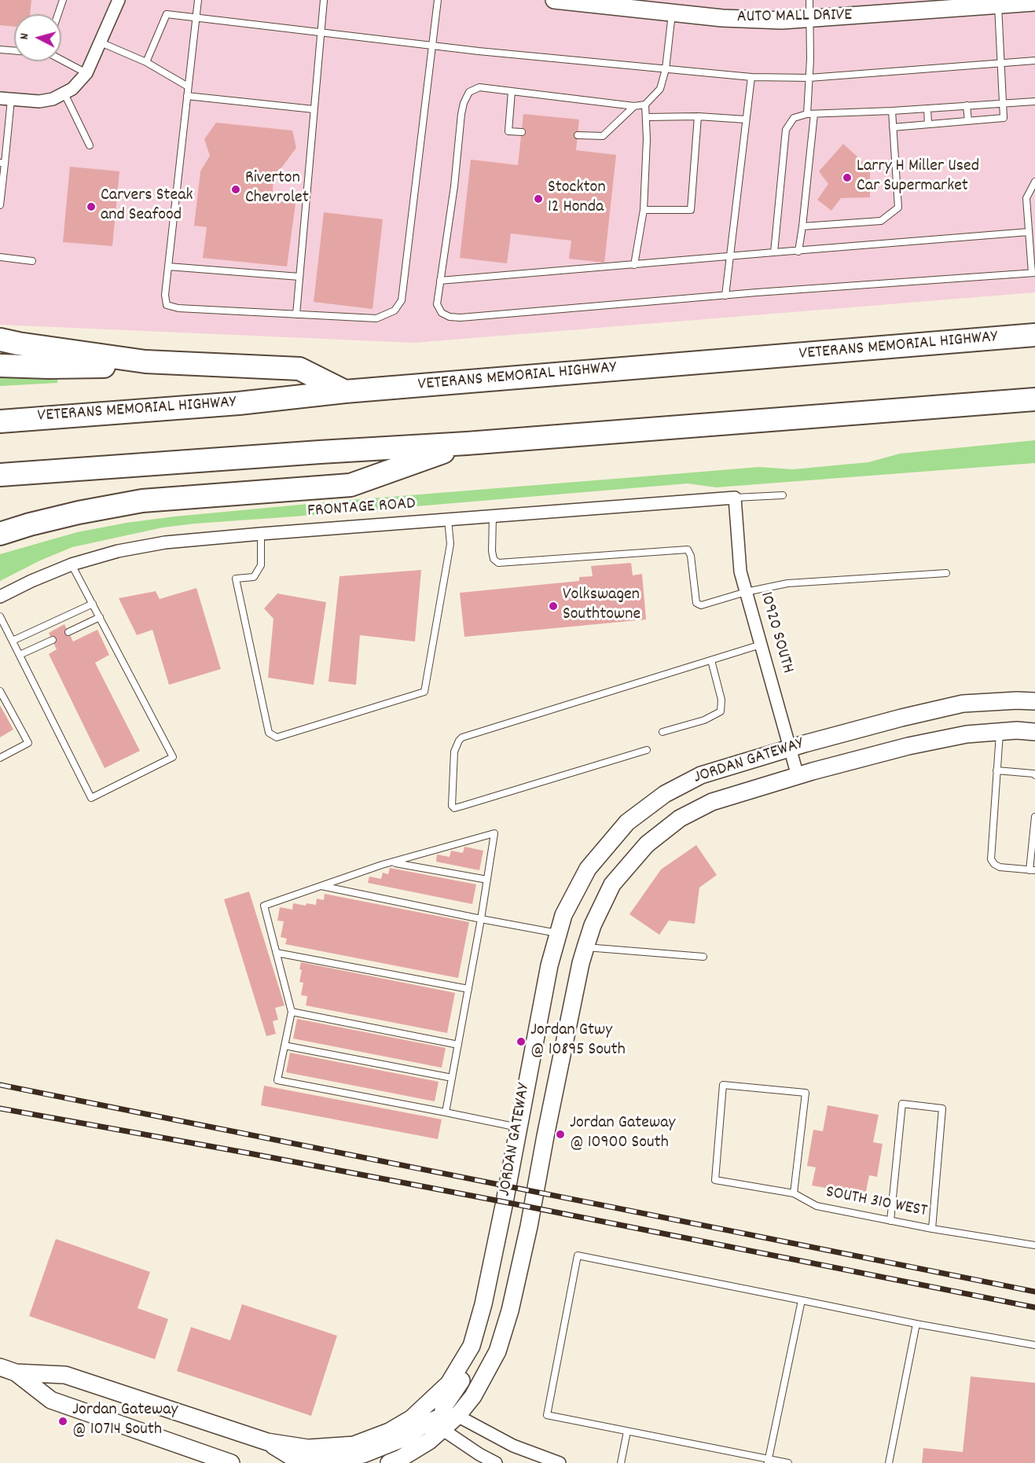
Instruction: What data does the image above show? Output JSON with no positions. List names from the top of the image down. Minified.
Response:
{"streets":{"highway":["VETERANS MEMORIAL HIGHWAY"],"main road":["AUTO MALL DRIVE","JORDAN GATEWAY"],"street":["FRONTAGE ROAD","10920 SOUTH"],"lane":["SOUTH 310 WEST"]},"crossings":[["FRONTAGE ROAD","10920 SOUTH"],["10920 SOUTH","JORDAN GATEWAY"]],"places":["Larry H Miller Used Car Supermarket","Riverton Chevrolet","Stockton 12 Honda","Carvers Steak and Seafood","Volkswagen Southtowne","Jordan Gtwy @ 10895 South","Jordan Gateway @ 10900 South","Jordan Gateway @ 10714 South"],"north":"left"}
